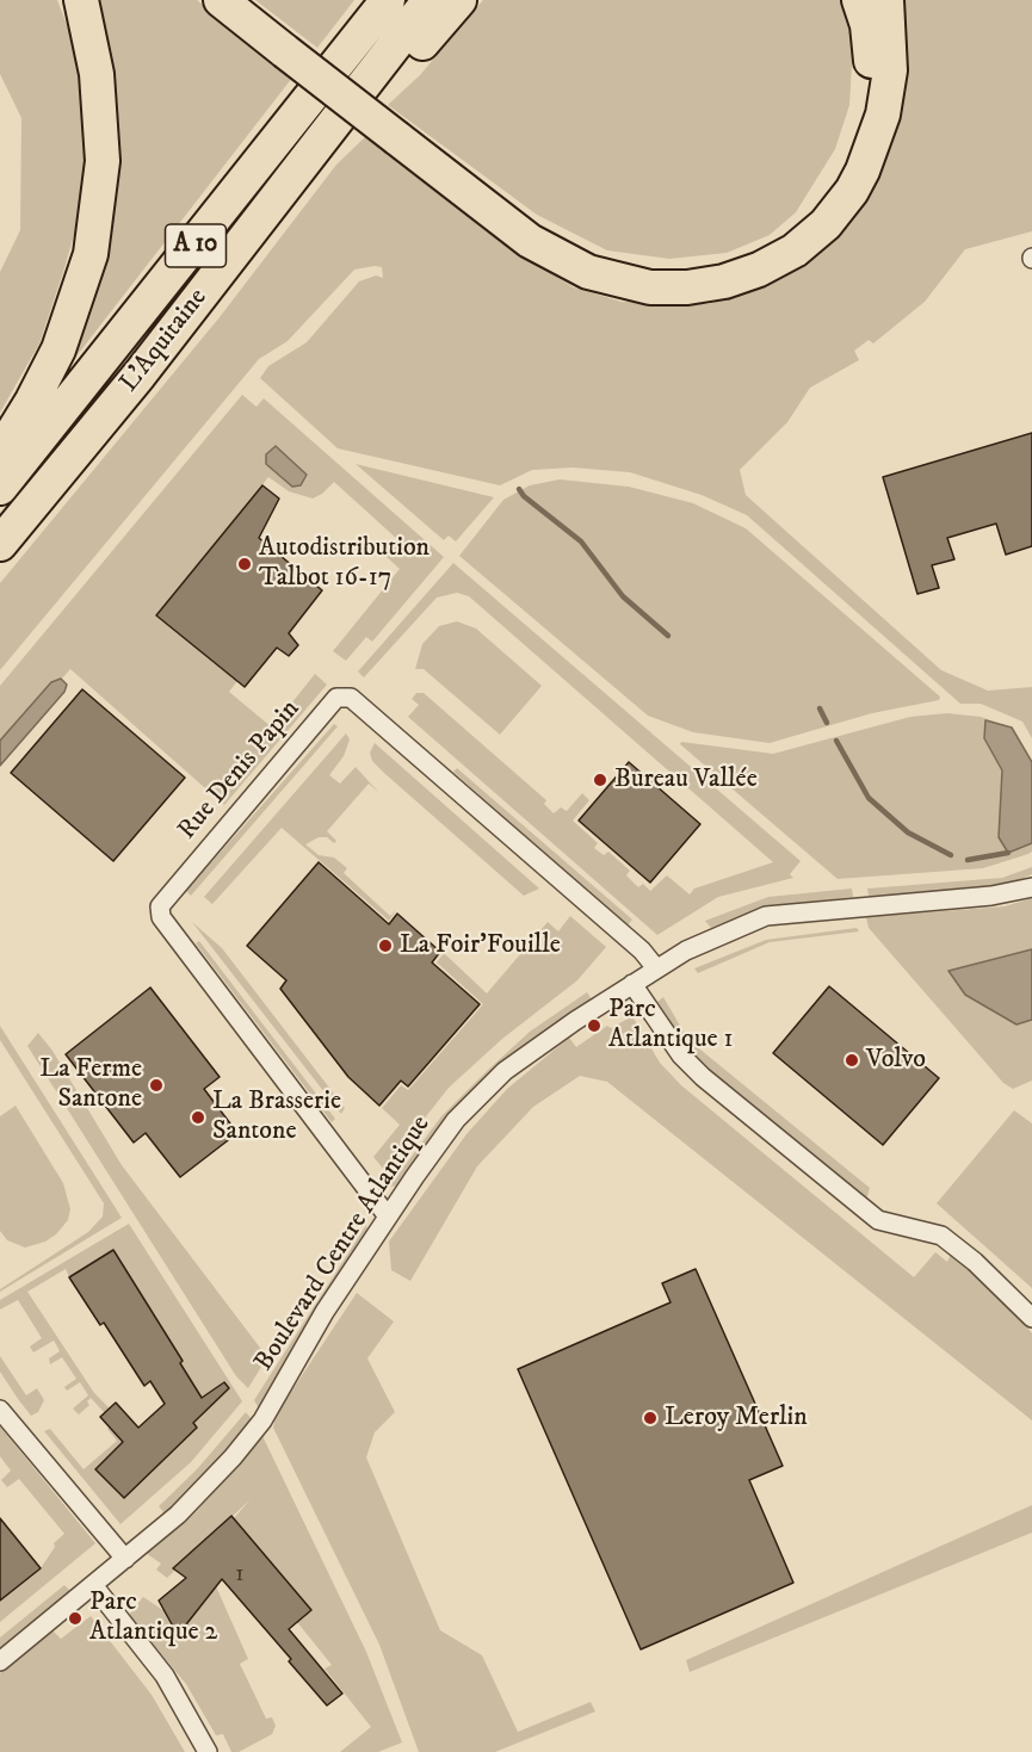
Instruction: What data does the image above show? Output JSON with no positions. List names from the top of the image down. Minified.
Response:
{"streets":{"highway":["A 10","L'Aquitaine"],"street":["Rue Denis Papin","Boulevard Centre Atlantique"]},"crossings":[["Rue Denis Papin","Boulevard Centre Atlantique"]],"places":["Autodistribution Talbot 16-17","Bureau Vallée","La Foir'Fouille","Parc Atlantique 1","Volvo","La Ferme Santone","La Brasserie Santone","Leroy Merlin","Parc Atlantique 2"],"house_numbers":["1"]}
